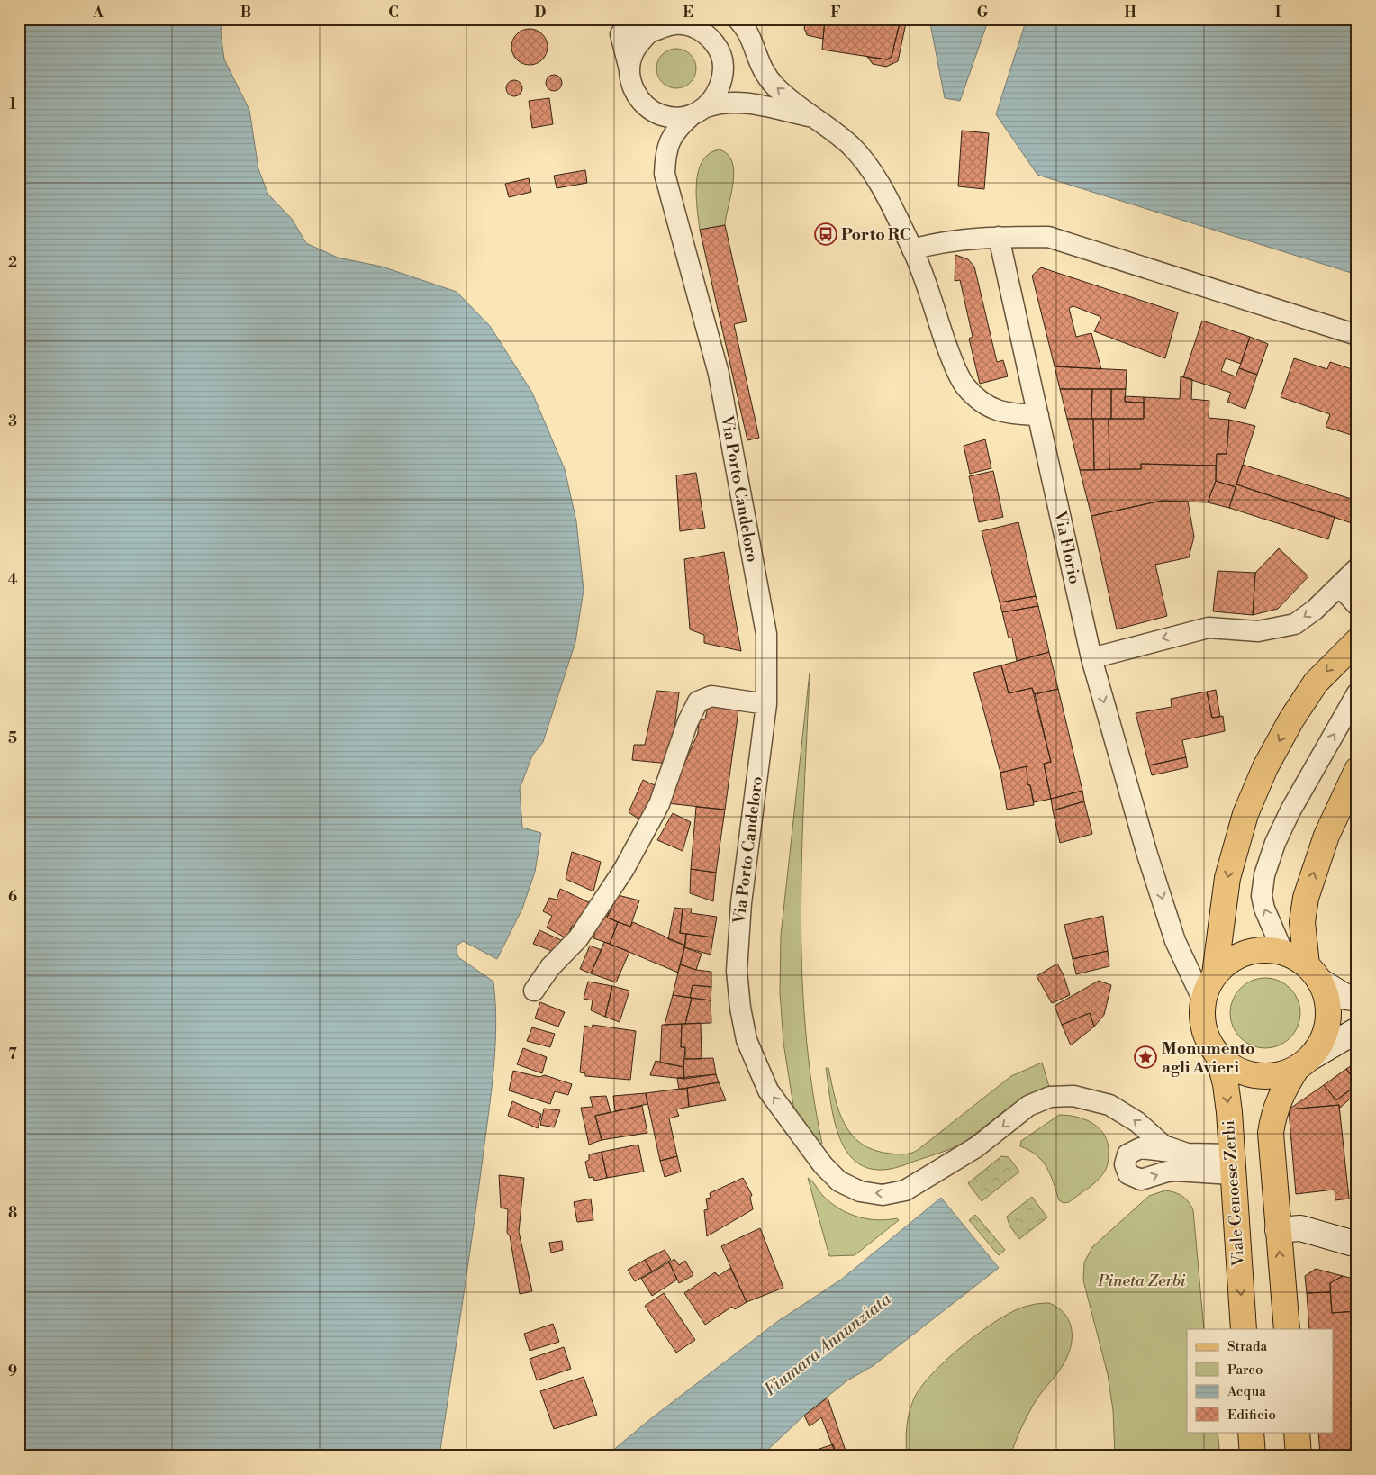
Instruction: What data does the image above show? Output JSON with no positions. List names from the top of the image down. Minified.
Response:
{"streets":{"main road":["Viale Genoese Zerbi"],"street":["Via Porto Candeloro","Via Florio"]},"crossings":[["Via Florio","Viale Genoese Zerbi"]],"one_way":["Via Florio"],"water":["Fiumara Annunziata"],"parks":["Pineta Zerbi"],"places":{"bus stop":["Porto RC"],"place":["Monumento agli Avieri"]},"legend":["Strada","Parco","Acqua","Edificio"],"grid":{"columns":["A","B","C","D","E","F","G","H","I"],"rows":["1","2","3","4","5","6","7","8","9"]}}
